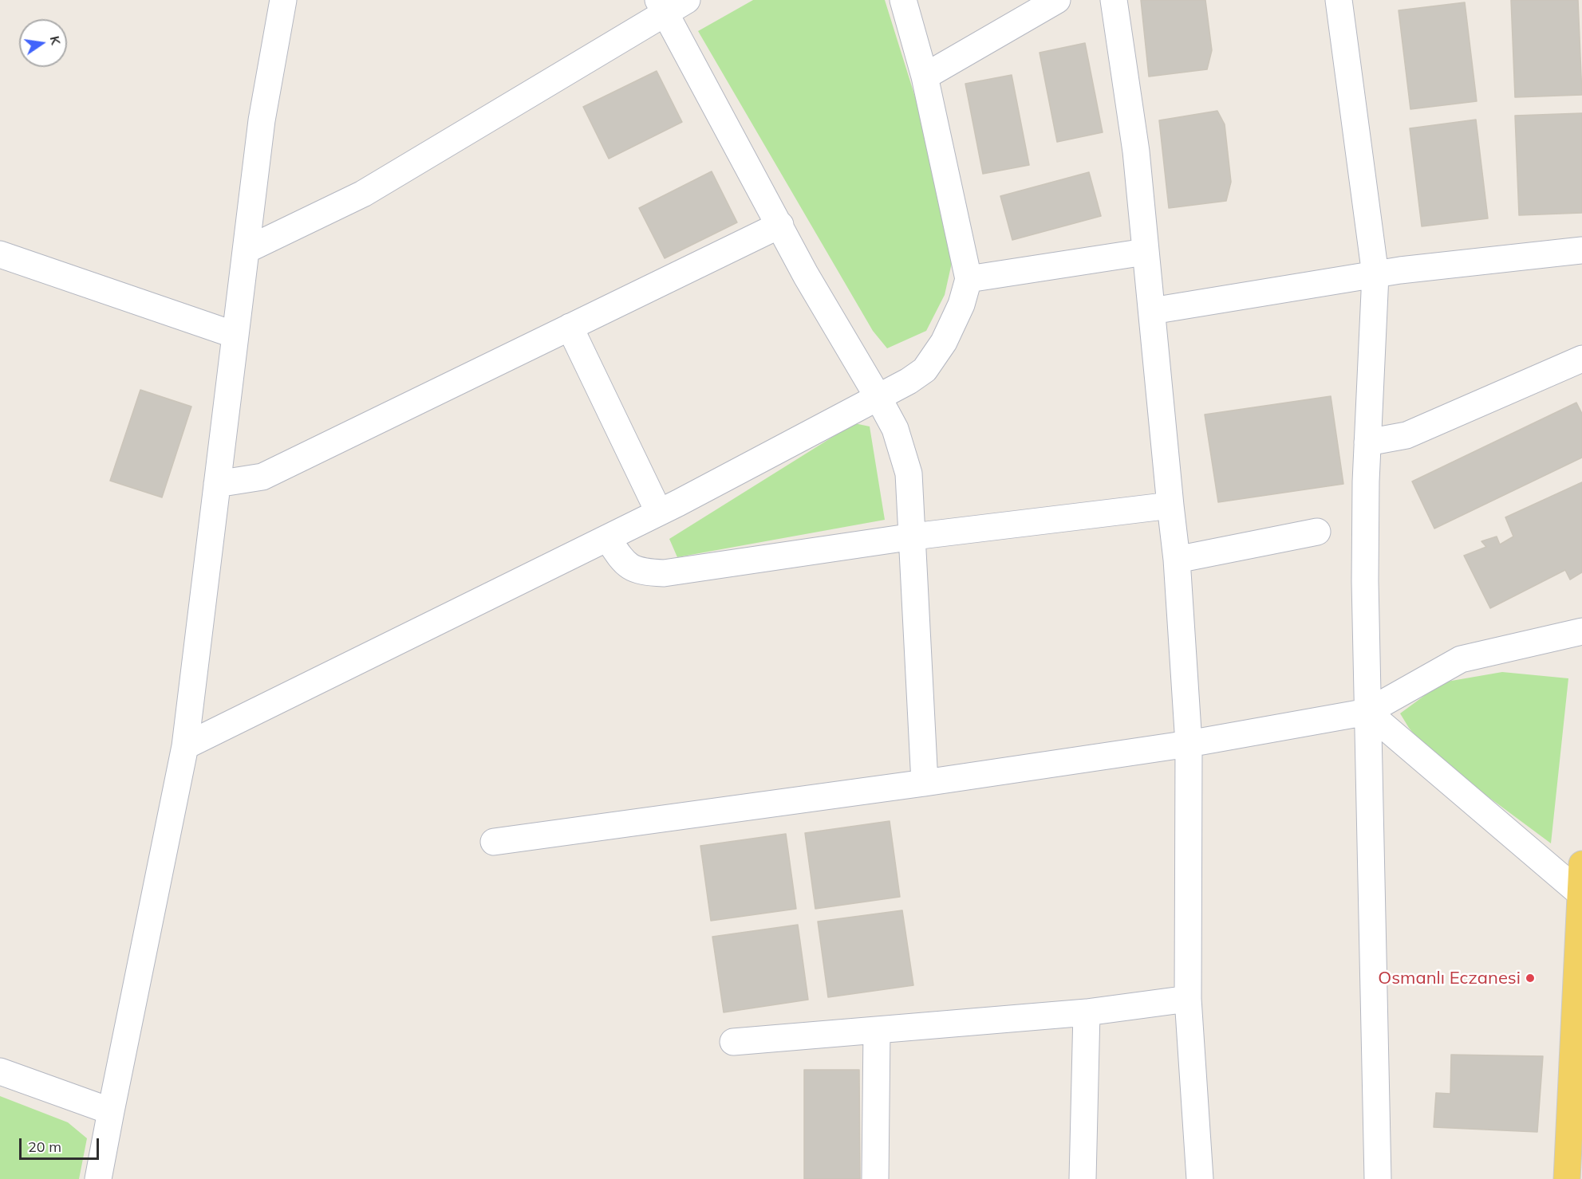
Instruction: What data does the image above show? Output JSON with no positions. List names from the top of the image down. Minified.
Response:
{"places":["Osmanlı Eczanesi"],"scale_bar":"20 m","north":"right"}
